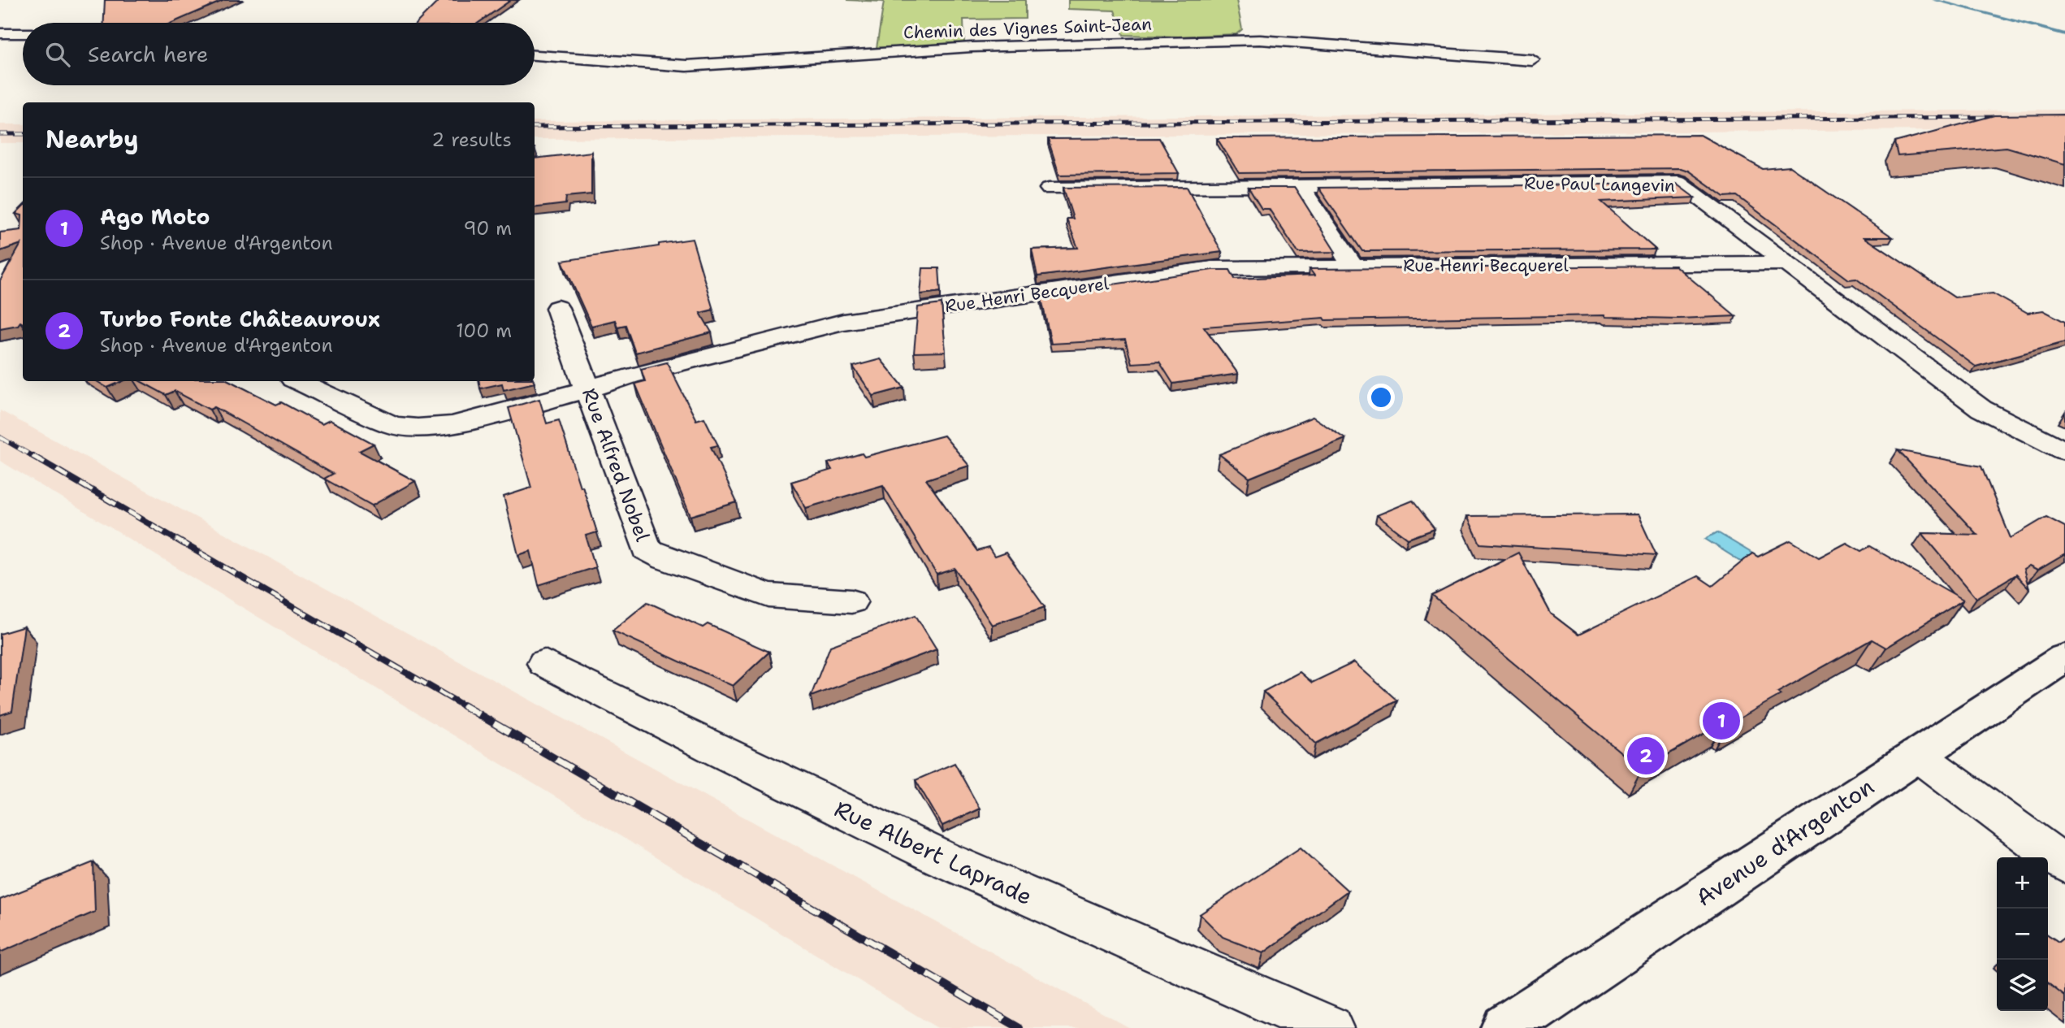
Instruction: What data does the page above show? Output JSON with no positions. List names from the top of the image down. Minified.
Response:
{"streets":{"main road":["Avenue d'Argenton"],"street":["Chemin des Vignes Saint-Jean","Rue Paul Langevin","Rue Henri Becquerel","Rue Alfred Nobel","Rue Albert Laprade"]},"crossings":[["Rue Paul Langevin","Rue Henri Becquerel"],["Rue Henri Becquerel","Rue Alfred Nobel"]],"page":{"search":"Search here","heading":["Nearby","2 results"],"list":[{"mark":"1","name":"Ago Moto","note":"Shop · Avenue d'Argenton","value":"90 m"},{"mark":"2","name":"Turbo Fonte Châteauroux","note":"Shop · Avenue d'Argenton","value":"100 m"}],"pins":["1","2"],"map_buttons":["+","−"]}}
